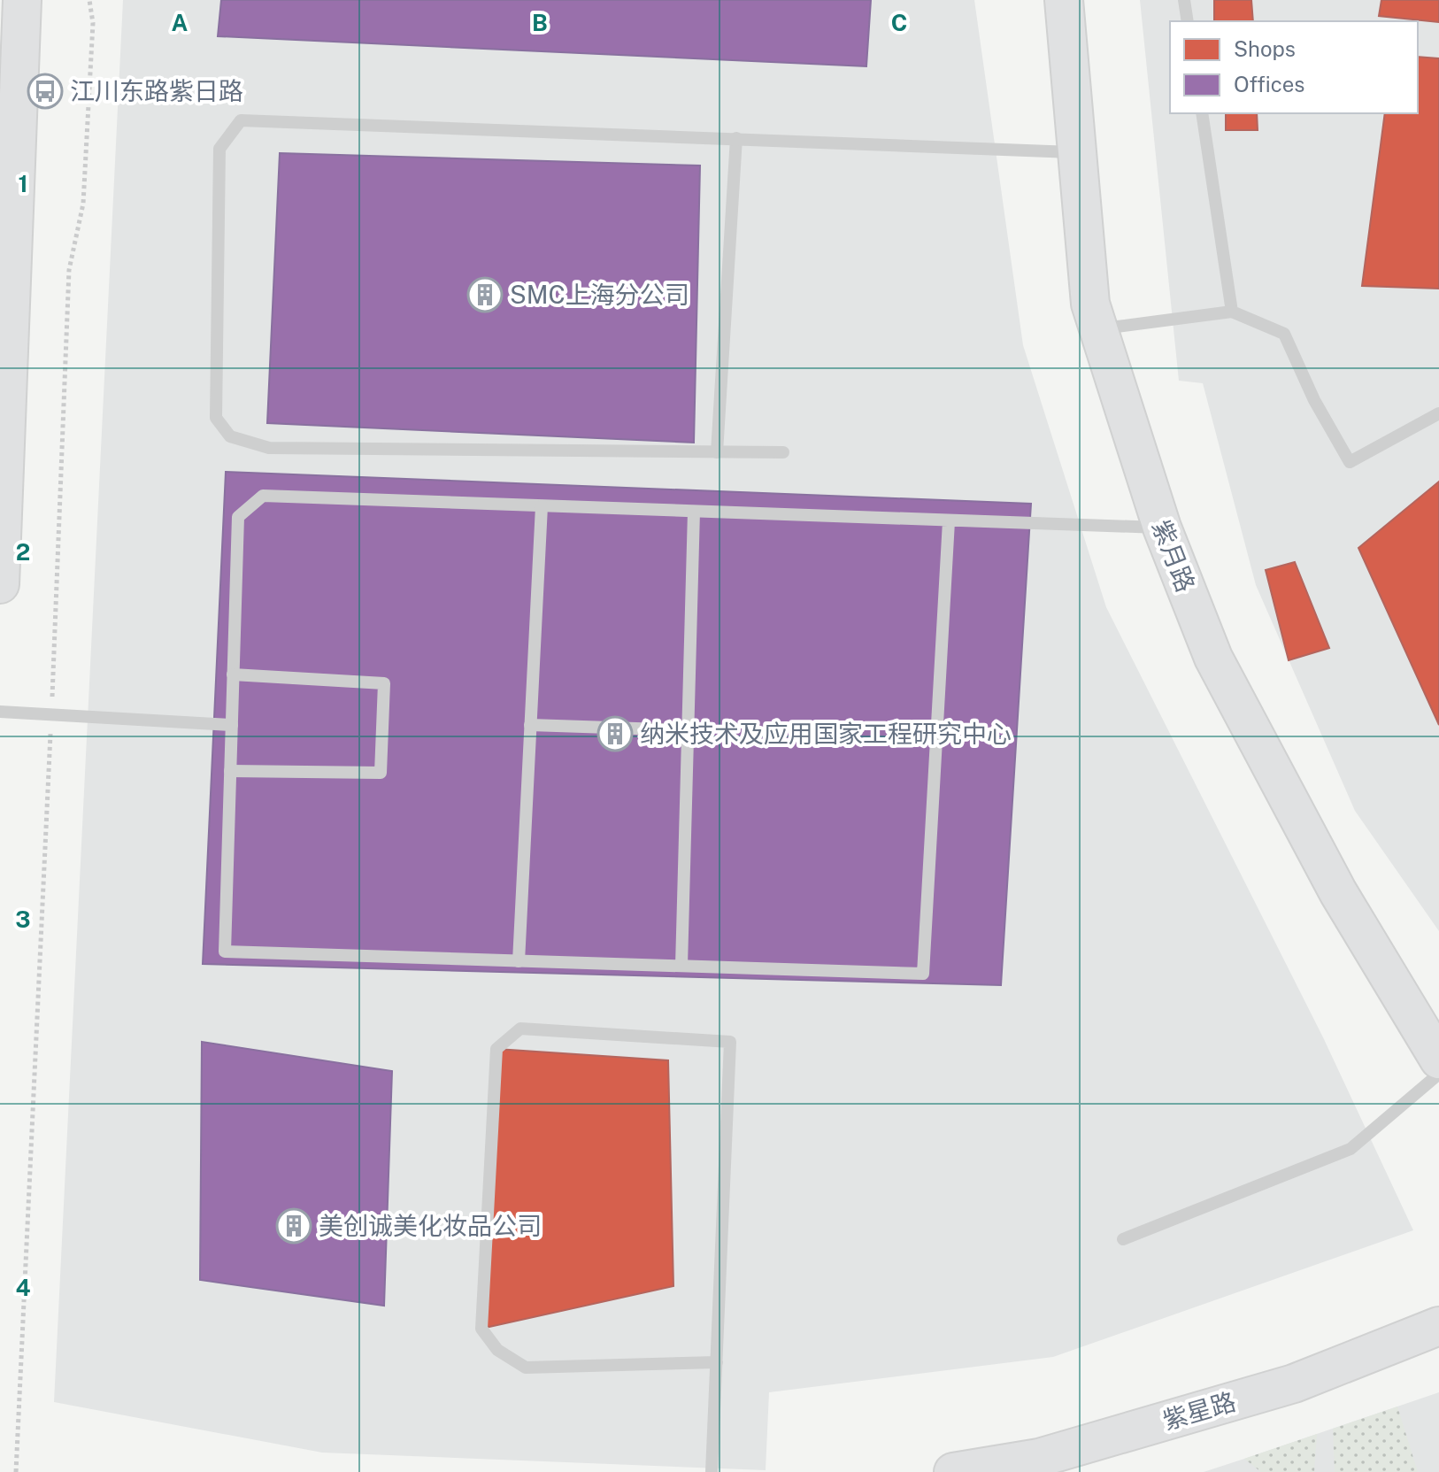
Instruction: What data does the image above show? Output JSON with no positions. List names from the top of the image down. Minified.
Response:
{"streets":{"street":["紫月路","紫星路"]},"places":{"bus stop":["江川东路紫日路"],"building":["SMC上海分公司","纳米技术及应用国家工程研究中心","美创诚美化妆品公司"]},"legend":["Shops","Offices"],"grid":{"columns":["A","B","C"],"rows":["1","2","3","4"]}}
